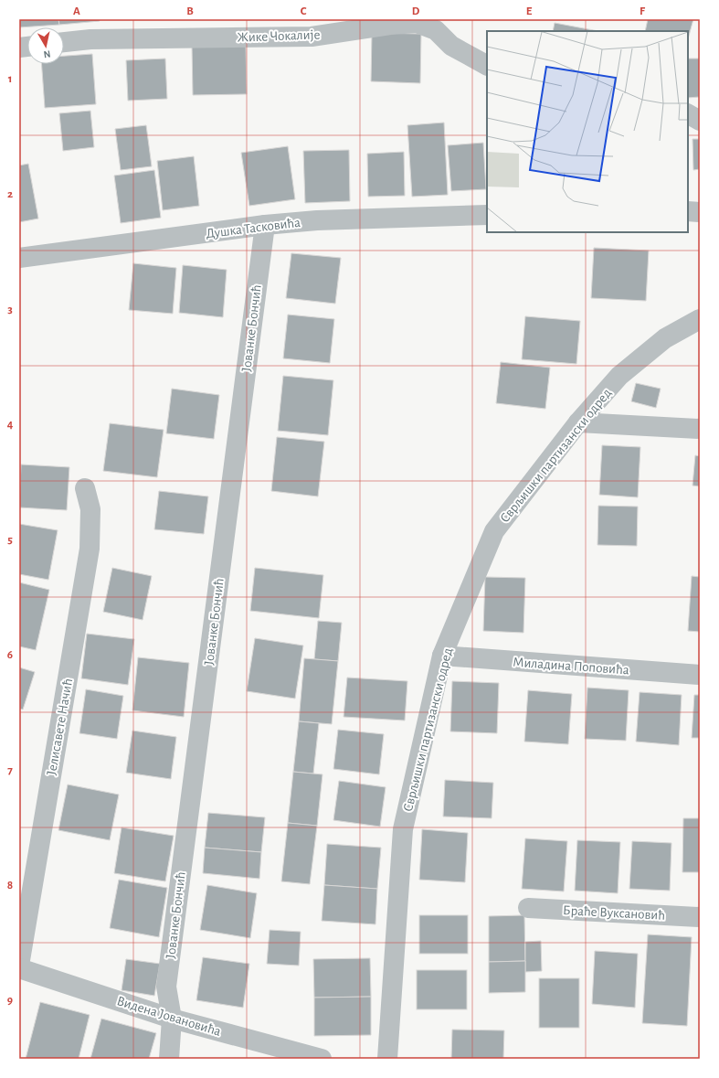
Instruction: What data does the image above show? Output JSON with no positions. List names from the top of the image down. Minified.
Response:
{"streets":{"street":["Жике Чокалије","Душка Тасковића","Јованке Бончић","Сврљишки партизански одред","Миладина Поповића","Јелисавете Начић","Браће Вуксановић","Видена Јовановића"]},"crossings":[["Душка Тасковића","Јованке Бончић"],["Јованке Бончић","Видена Јовановића"],["Сврљишки партизански одред","Миладина Поповића"],["Јелисавете Начић","Видена Јовановића"]],"north":"bottom","grid":{"columns":["A","B","C","D","E","F"],"rows":["1","2","3","4","5","6","7","8","9"]}}
